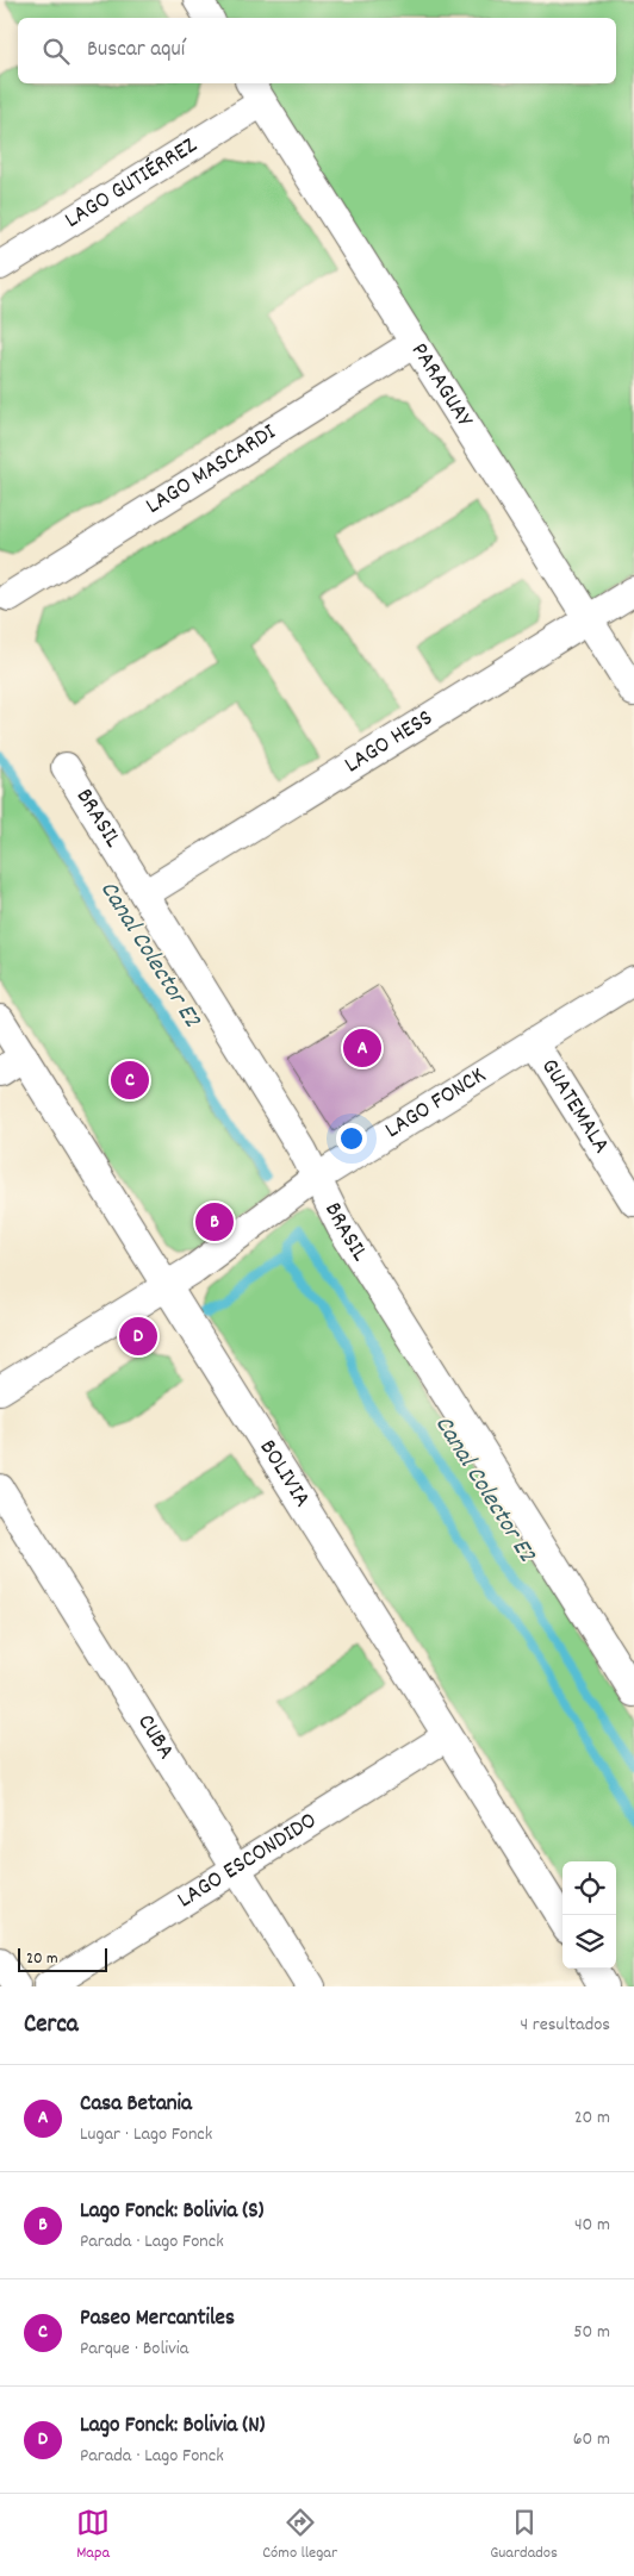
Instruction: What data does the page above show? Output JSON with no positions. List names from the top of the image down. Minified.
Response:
{"streets":{"street":["LAGO GUTIÉRREZ","PARAGUAY","LAGO MASCARDI","LAGO HESS","BRASIL","LAGO FONCK","GUATEMALA","BOLIVIA","CUBA","LAGO ESCONDIDO"]},"crossings":[["LAGO GUTIÉRREZ","PARAGUAY"],["PARAGUAY","LAGO MASCARDI"],["PARAGUAY","LAGO HESS"],["LAGO HESS","BRASIL"],["BRASIL","LAGO FONCK"],["LAGO FONCK","GUATEMALA"],["LAGO FONCK","BOLIVIA"],["BOLIVIA","LAGO ESCONDIDO"],["CUBA","LAGO ESCONDIDO"]],"water":["Canal Colector E2"],"scale_bar":"20 m","page":{"search":"Buscar aquí","pins":["A","C","B","D"],"scale":"20 m","heading":["Cerca","4 resultados"],"list":[{"mark":"A","name":"Casa Betania","note":"Lugar · Lago Fonck","value":"20 m"},{"mark":"B","name":"Lago Fonck: Bolivia (S)","note":"Parada · Lago Fonck","value":"40 m"},{"mark":"C","name":"Paseo Mercantiles","note":"Parque · Bolivia","value":"50 m"},{"mark":"D","name":"Lago Fonck: Bolivia (N)","note":"Parada · Lago Fonck","value":"60 m"}],"nav":["Mapa","Cómo llegar","Guardados"]}}
